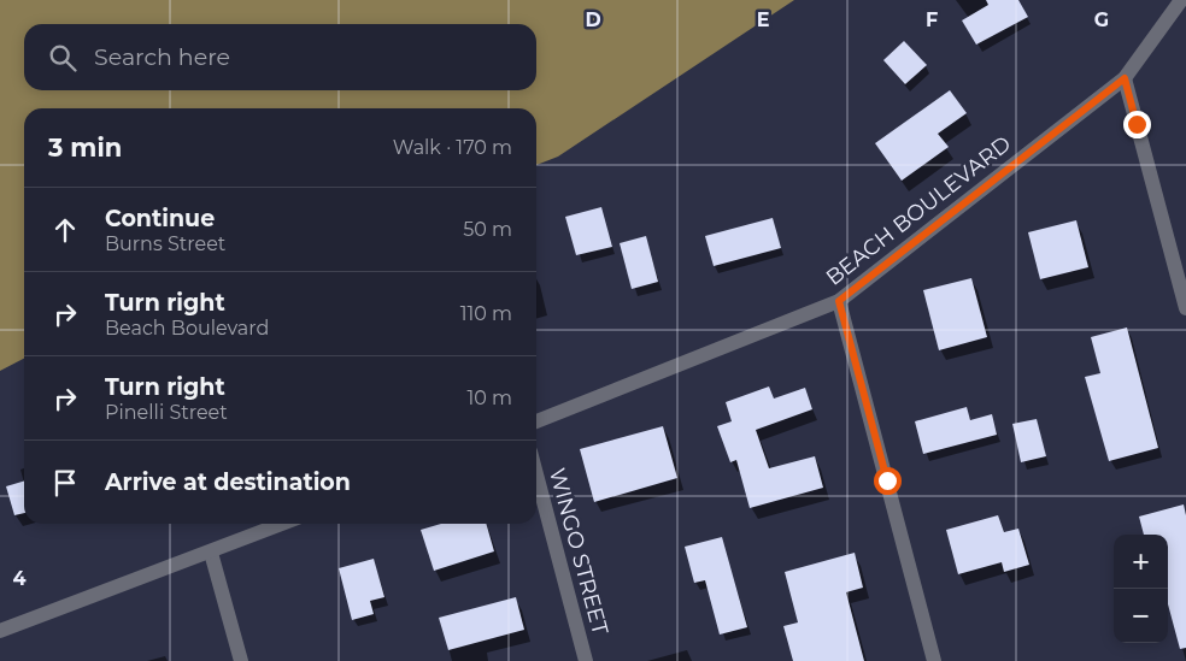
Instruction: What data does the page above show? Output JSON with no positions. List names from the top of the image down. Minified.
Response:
{"streets":{"street":["BEACH BOULEVARD","WINGO STREET"]},"page":{"search":"Search here","heading":["3 min","Walk · 170 m"],"list":[["Continue","Burns Street","50 m"],["Turn right","Beach Boulevard","110 m"],["Turn right","Pinelli Street","10 m"],"Arrive at destination"],"map_buttons":["+","−"]},"grid":{"columns":["D","E","F","G"],"rows":["4"]}}
